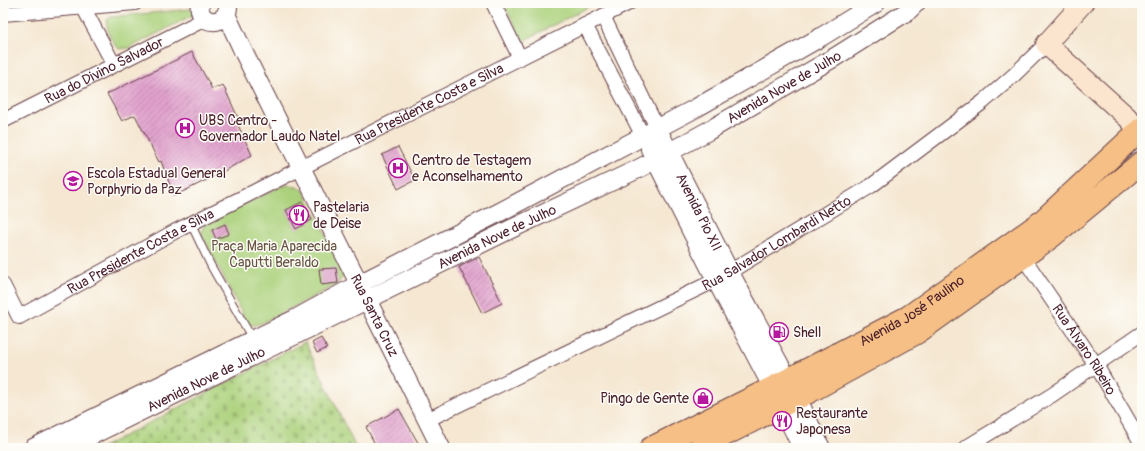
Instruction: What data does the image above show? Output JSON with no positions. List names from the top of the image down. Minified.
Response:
{"streets":{"main road":["Rua Salvador Lombardi Netto","Avenida José Paulino"],"street":["Rua do Divino Salvador","Avenida Nove de Julho","Rua Presidente Costa e Silva","Avenida Pio XII","Rua Santa Cruz","Rua Álvaro Ribeiro"]},"crossings":[["Rua do Divino Salvador","Rua Santa Cruz"],["Avenida Nove de Julho","Avenida Pio XII"],["Avenida Nove de Julho","Rua Santa Cruz"],["Rua Presidente Costa e Silva","Avenida Pio XII"],["Rua Presidente Costa e Silva","Rua Santa Cruz"],["Avenida Pio XII","Rua Salvador Lombardi Netto"],["Avenida Pio XII","Avenida José Paulino"],["Rua Salvador Lombardi Netto","Rua Santa Cruz"],["Avenida José Paulino","Rua Álvaro Ribeiro"]],"parks":["Praça Maria Aparecida Caputti Beraldo"],"places":{"hospital":["UBS Centro - Governador Laudo Natel","Centro de Testagem e Aconselhamento"],"school or university":["Escola Estadual General Porphyrio da Paz"],"restaurant":["Pastelaria de Deise","Restaurante Japonesa"],"fuel station":["Shell"],"shop":["Pingo de Gente"]}}
